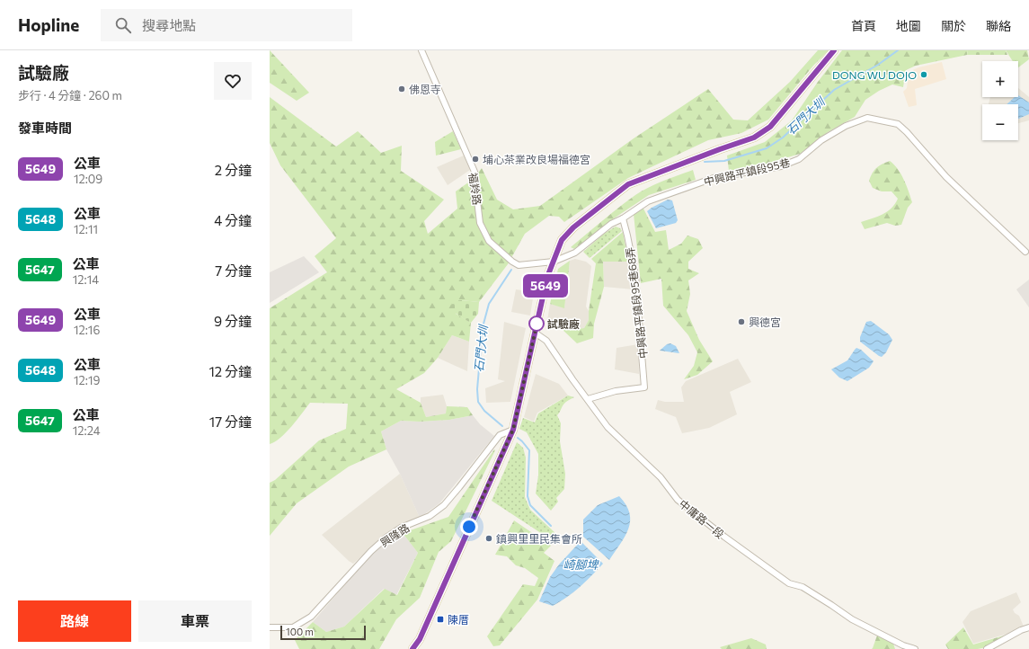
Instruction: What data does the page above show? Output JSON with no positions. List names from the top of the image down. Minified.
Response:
{"streets":{"street":["中興路平鎮段95巷","福羚路","中興路平鎮段95巷68弄","中庸路一段","興隆路"]},"crossings":[["中興路平鎮段95巷","福羚路"],["中興路平鎮段95巷","中興路平鎮段95巷68弄"],["中興路平鎮段95巷68弄","中庸路一段"]],"water":["石門大圳","崎腳埤"],"places":{"other":["DONG WU DOJO","佛恩寺","埔心茶業改良場福德宮","興德宮","試驗廠","鎮興里里民集會所"],"transit":["陳厝"]},"lines":["bus line 5649"],"scale_bar":"100 m","page":{"header":"Hopline","search":"搜尋地點","nav":["首頁","地圖","關於","聯絡"],"heading":[["試驗廠","步行 · 4 分鐘 · 260 m"],"發車時間"],"on_map":"5649","map_buttons":["+","−"],"list":[{"mark":"5649","name":"公車","note":"12:09","value":"2 分鐘"},{"mark":"5648","name":"公車","note":"12:11","value":"4 分鐘"},{"mark":"5647","name":"公車","note":"12:14","value":"7 分鐘"},{"mark":"5649","name":"公車","note":"12:16","value":"9 分鐘"},{"mark":"5648","name":"公車","note":"12:19","value":"12 分鐘"},{"mark":"5647","name":"公車","note":"12:24","value":"17 分鐘"}],"buttons":["路線","車票"],"scale":"100 m"}}
